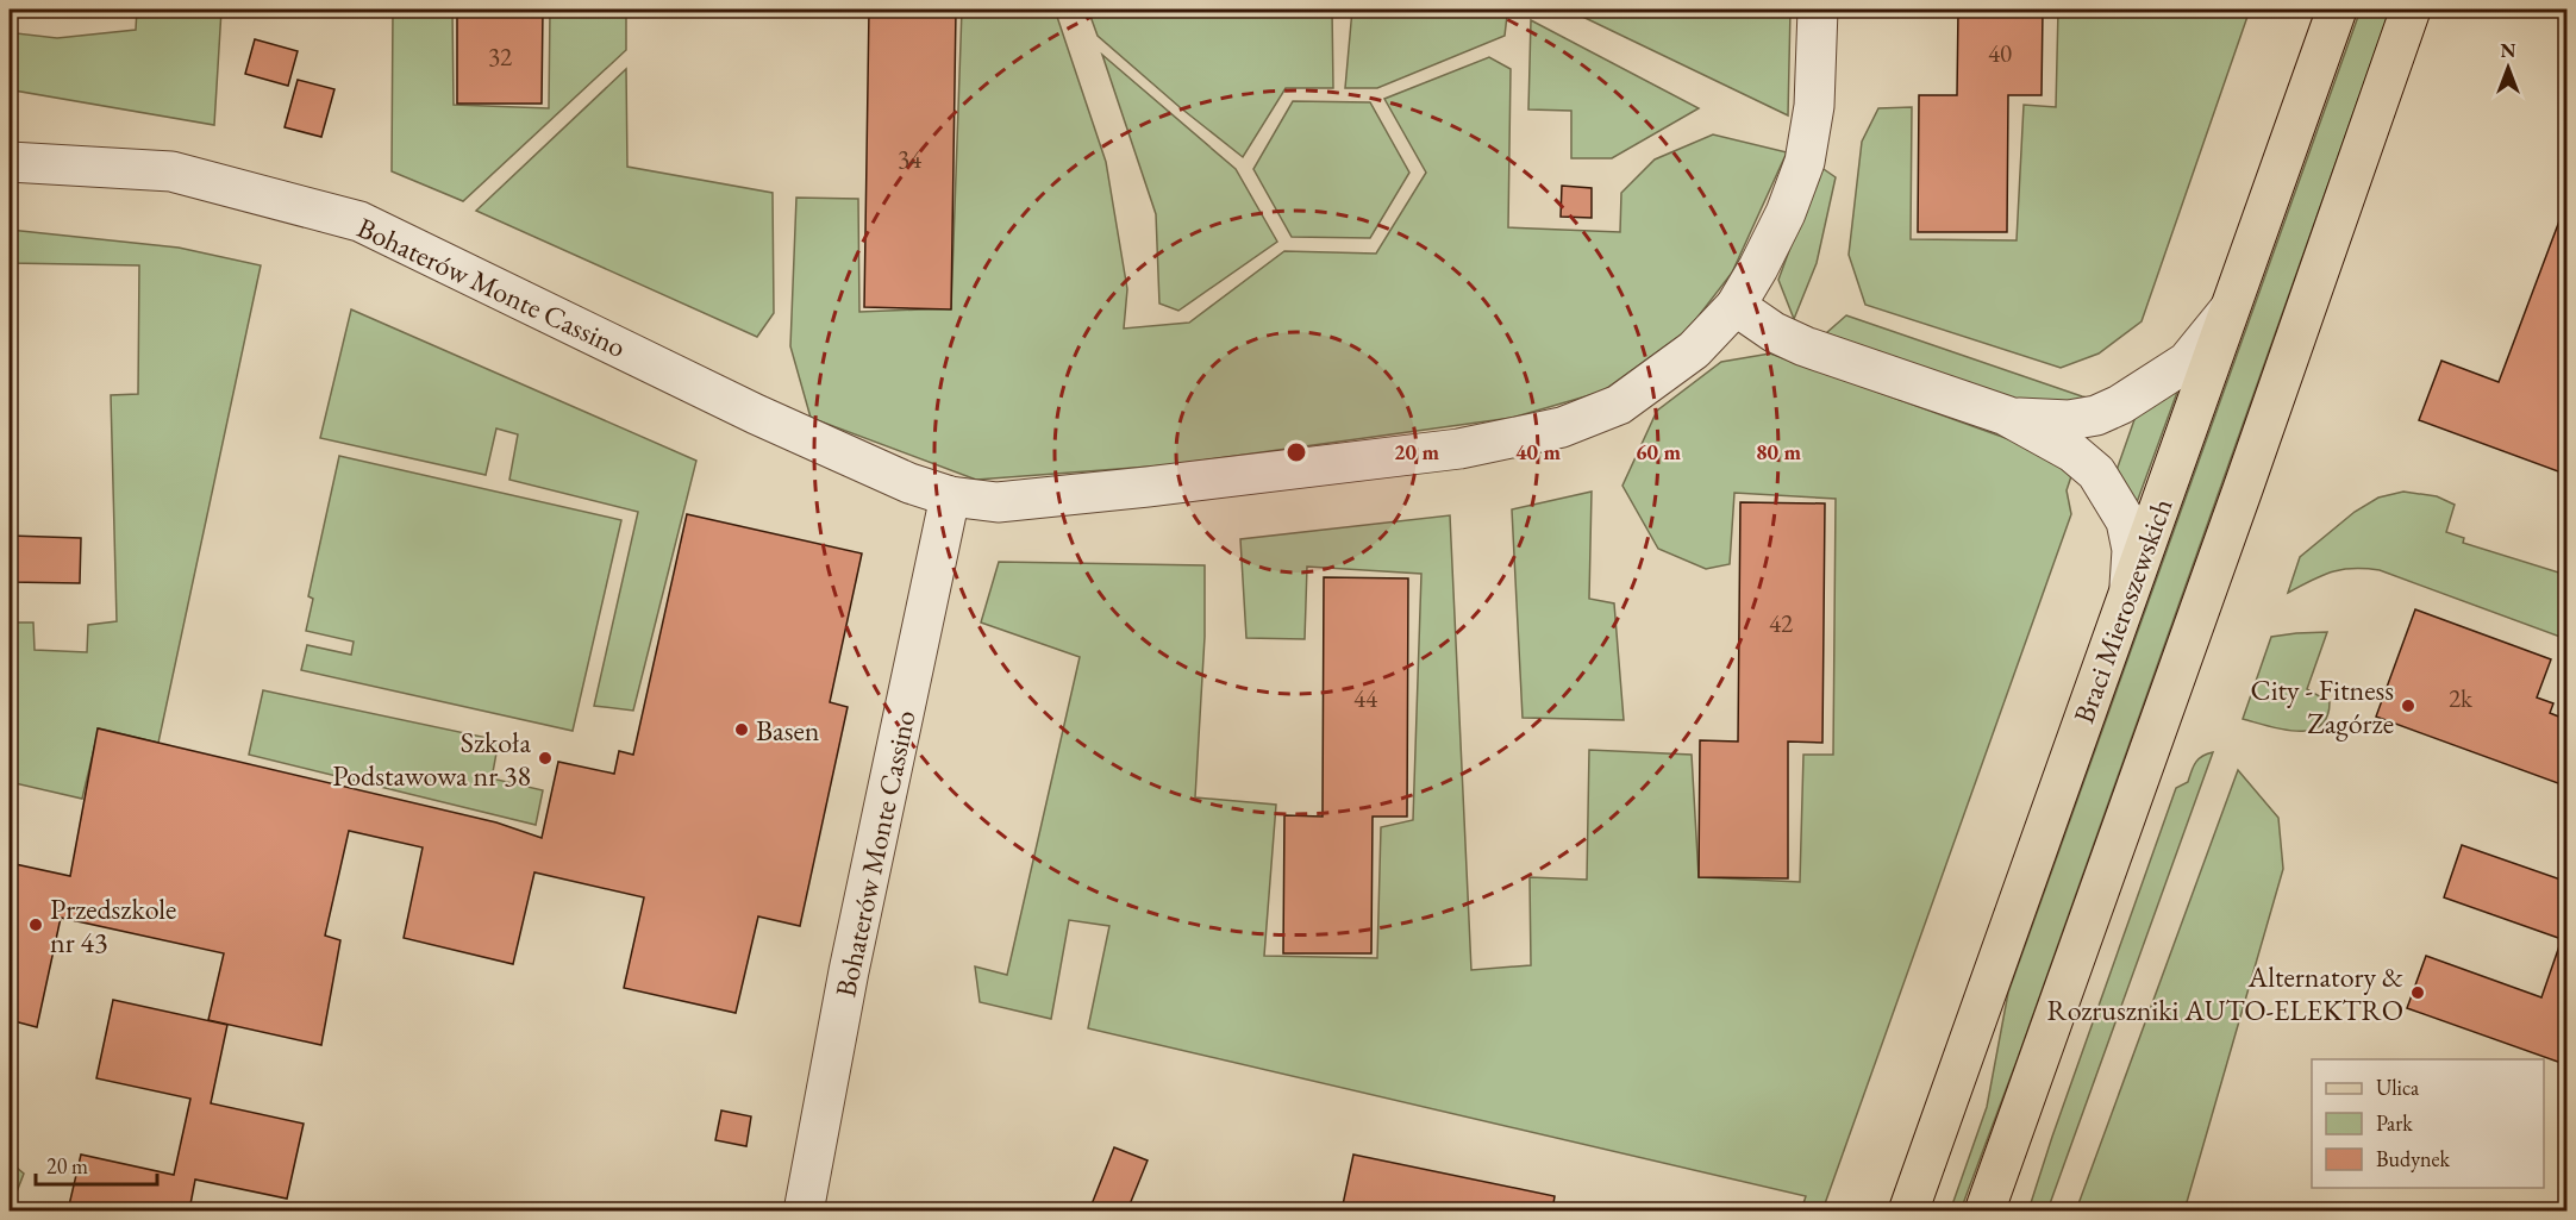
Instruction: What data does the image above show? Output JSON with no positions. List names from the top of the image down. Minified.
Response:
{"streets":{"main road":["Braci Mieroszewskich"],"street":["Bohaterów Monte Cassino"]},"places":["City - Fitness Zagórze","Basen","Szkoła Podstawowa nr 38","Przedszkole nr 43","Alternatory & Rozruszniki AUTO-ELEKTRO"],"house_numbers":["40","32","34","42","44","2k"],"legend":["Ulica","Park","Budynek"],"scale_bar":"20 m","north":"top","rings":["20 m","40 m","60 m","80 m"]}
